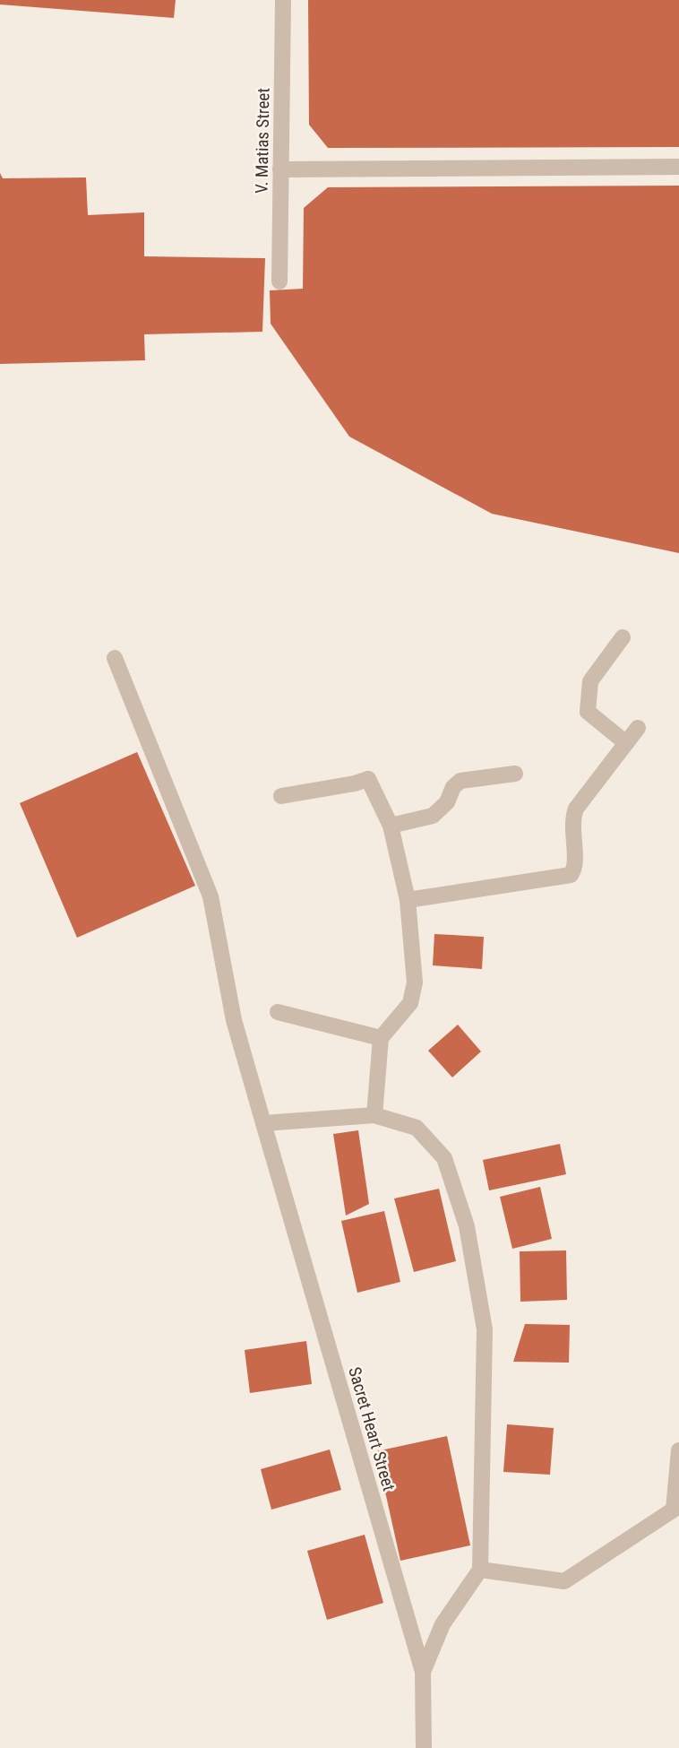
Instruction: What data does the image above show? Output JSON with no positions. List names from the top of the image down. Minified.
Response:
{"streets":{"street":["V. Matias Street","Sacret Heart Street"]}}
